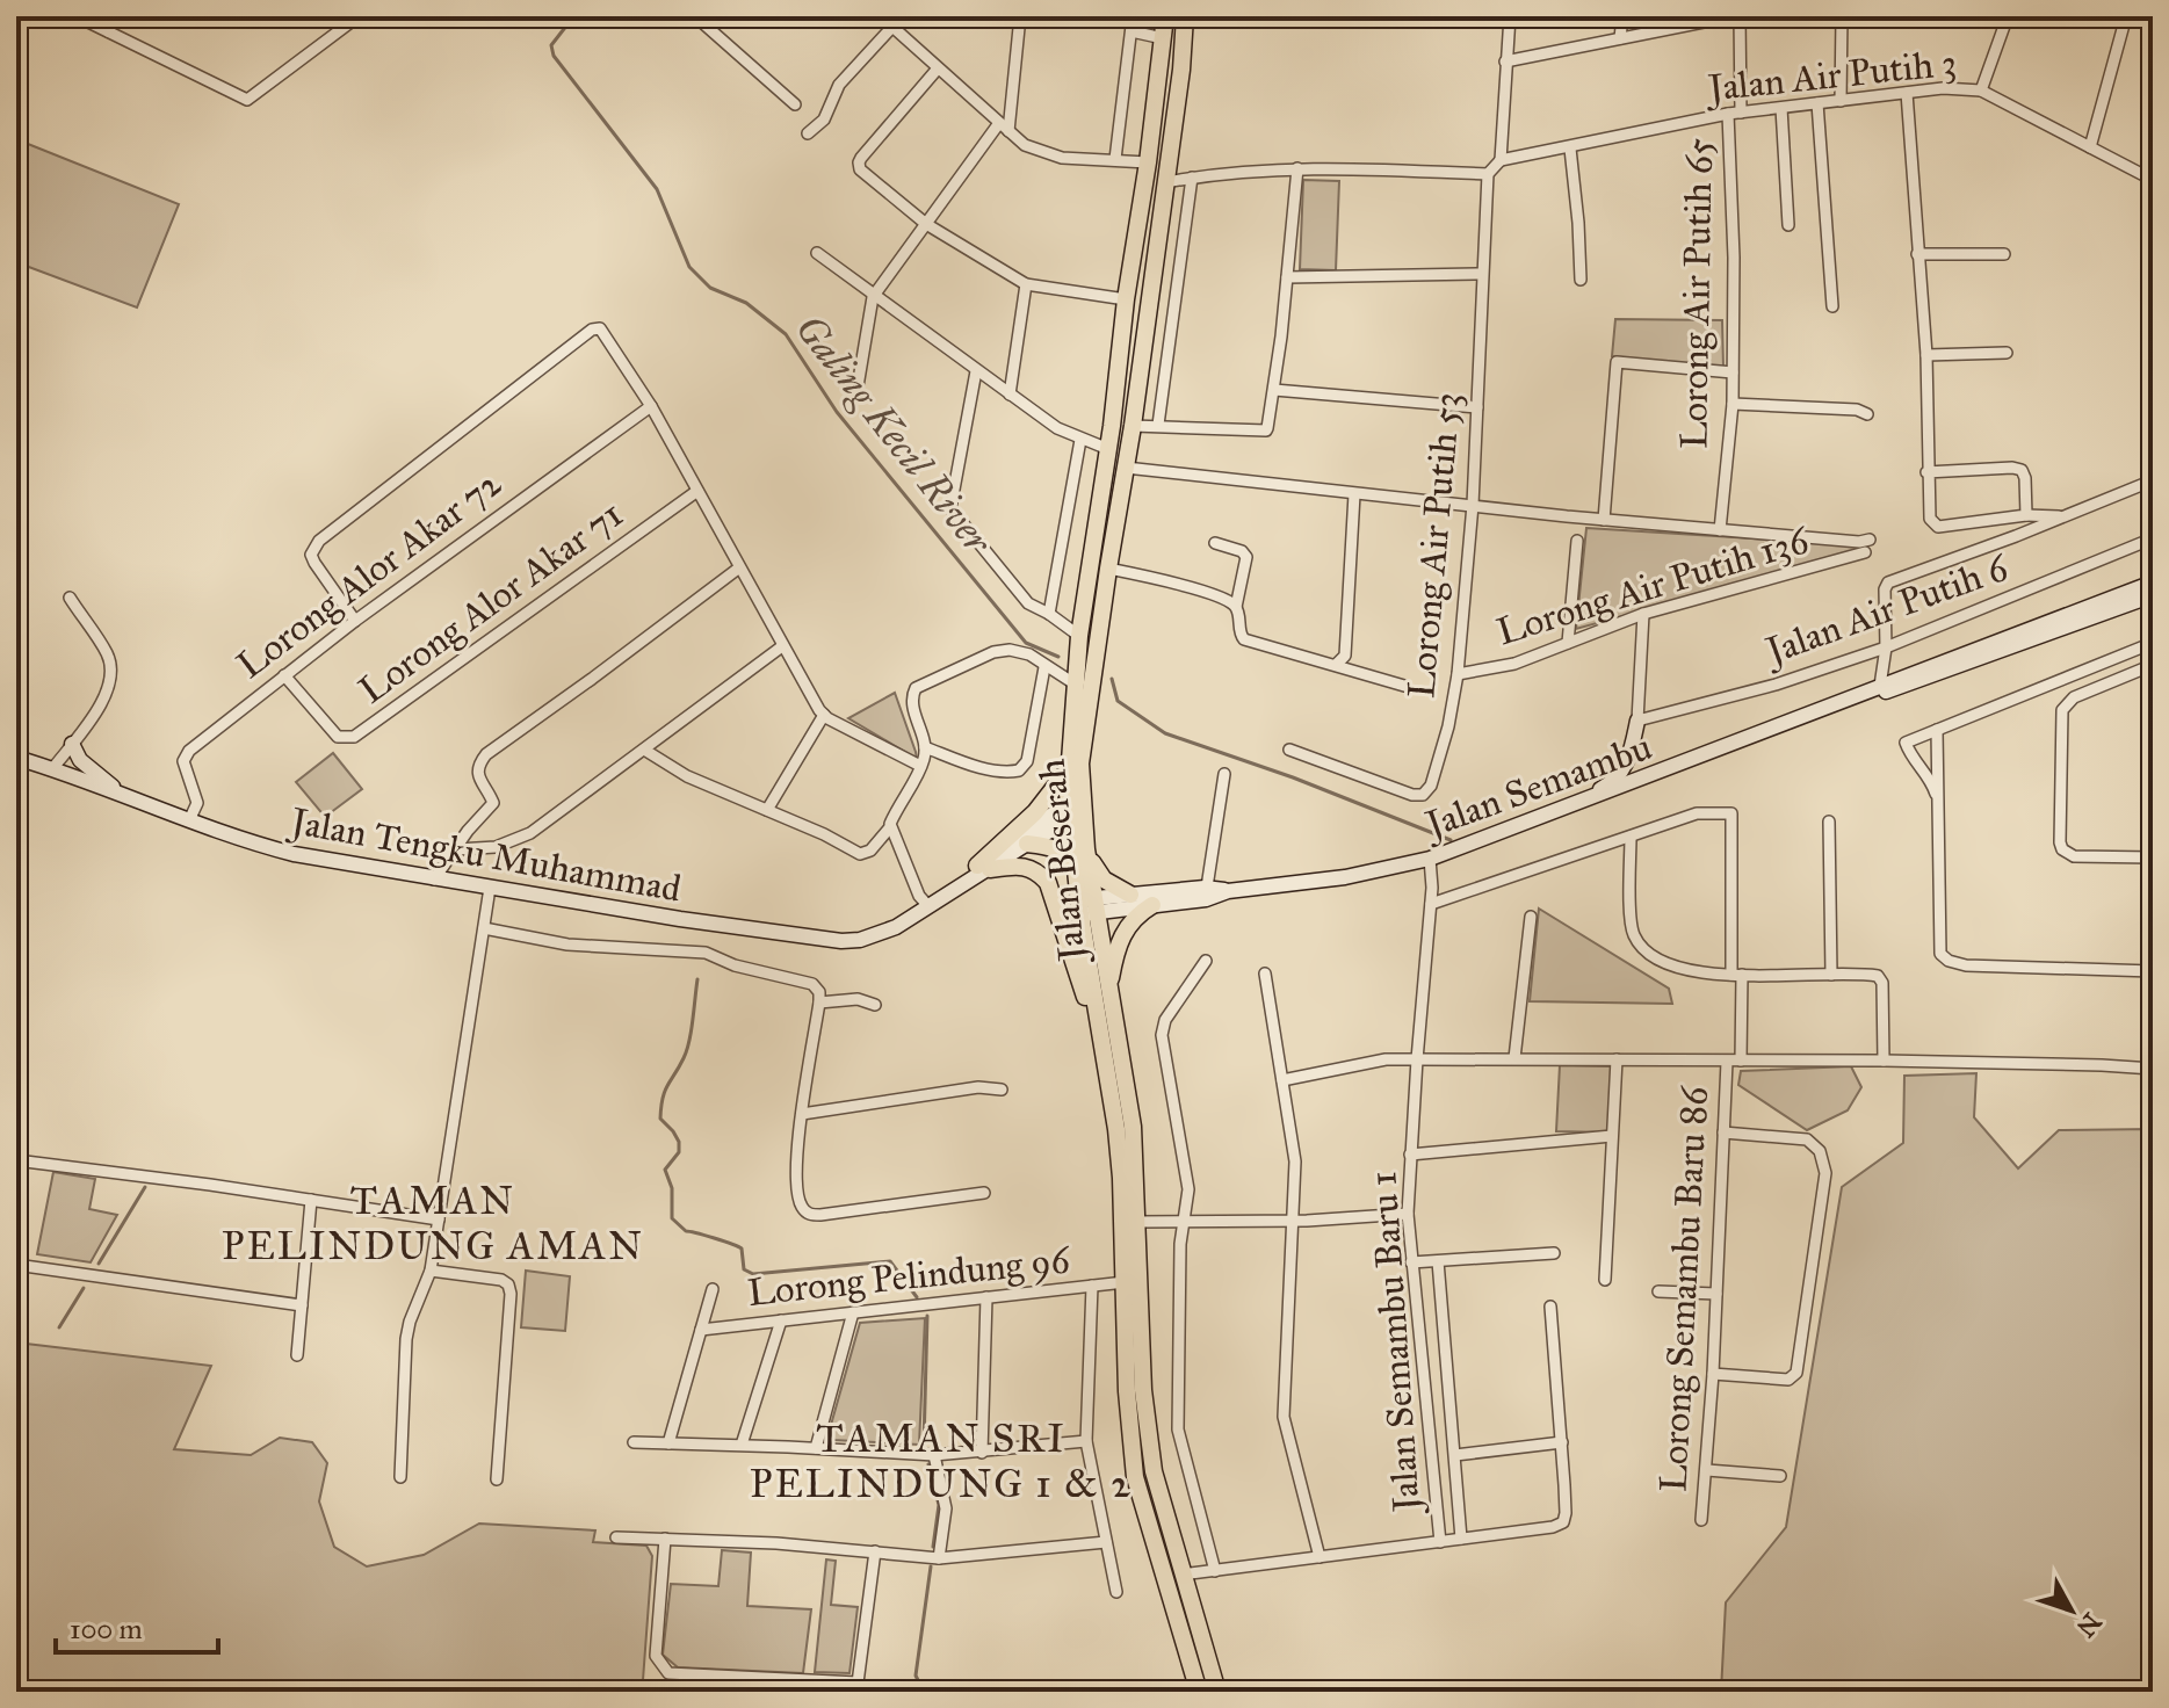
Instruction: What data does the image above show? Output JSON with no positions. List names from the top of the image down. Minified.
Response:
{"streets":{"highway":["Jalan Beserah"],"main road":["Jalan Semambu","Jalan Tengku Muhammad"],"street":["Jalan Air Putih 3","Lorong Air Putih 65","Lorong Air Putih 53","Lorong Alor Akar 72","Lorong Air Putih 136","Lorong Alor Akar 71","Jalan Air Putih 6","Lorong Pelindung 96","Lorong Semambu Baru 86","Jalan Semambu Baru 1"]},"crossings":[["Jalan Air Putih 3","Lorong Air Putih 65"],["Lorong Air Putih 53","Lorong Air Putih 136"],["Lorong Alor Akar 72","Lorong Alor Akar 71"],["Lorong Alor Akar 72","Jalan Tengku Muhammad"],["Jalan Semambu","Jalan Beserah"],["Jalan Semambu","Jalan Semambu Baru 1"],["Jalan Tengku Muhammad","Jalan Beserah"],["Jalan Beserah","Lorong Pelindung 96"]],"districts":["TAMAN PELINDUNG AMAN","TAMAN SRI PELINDUNG 1 & 2"],"water":["Galing Kecil River"],"scale_bar":"100 m","north":"bottom right"}
